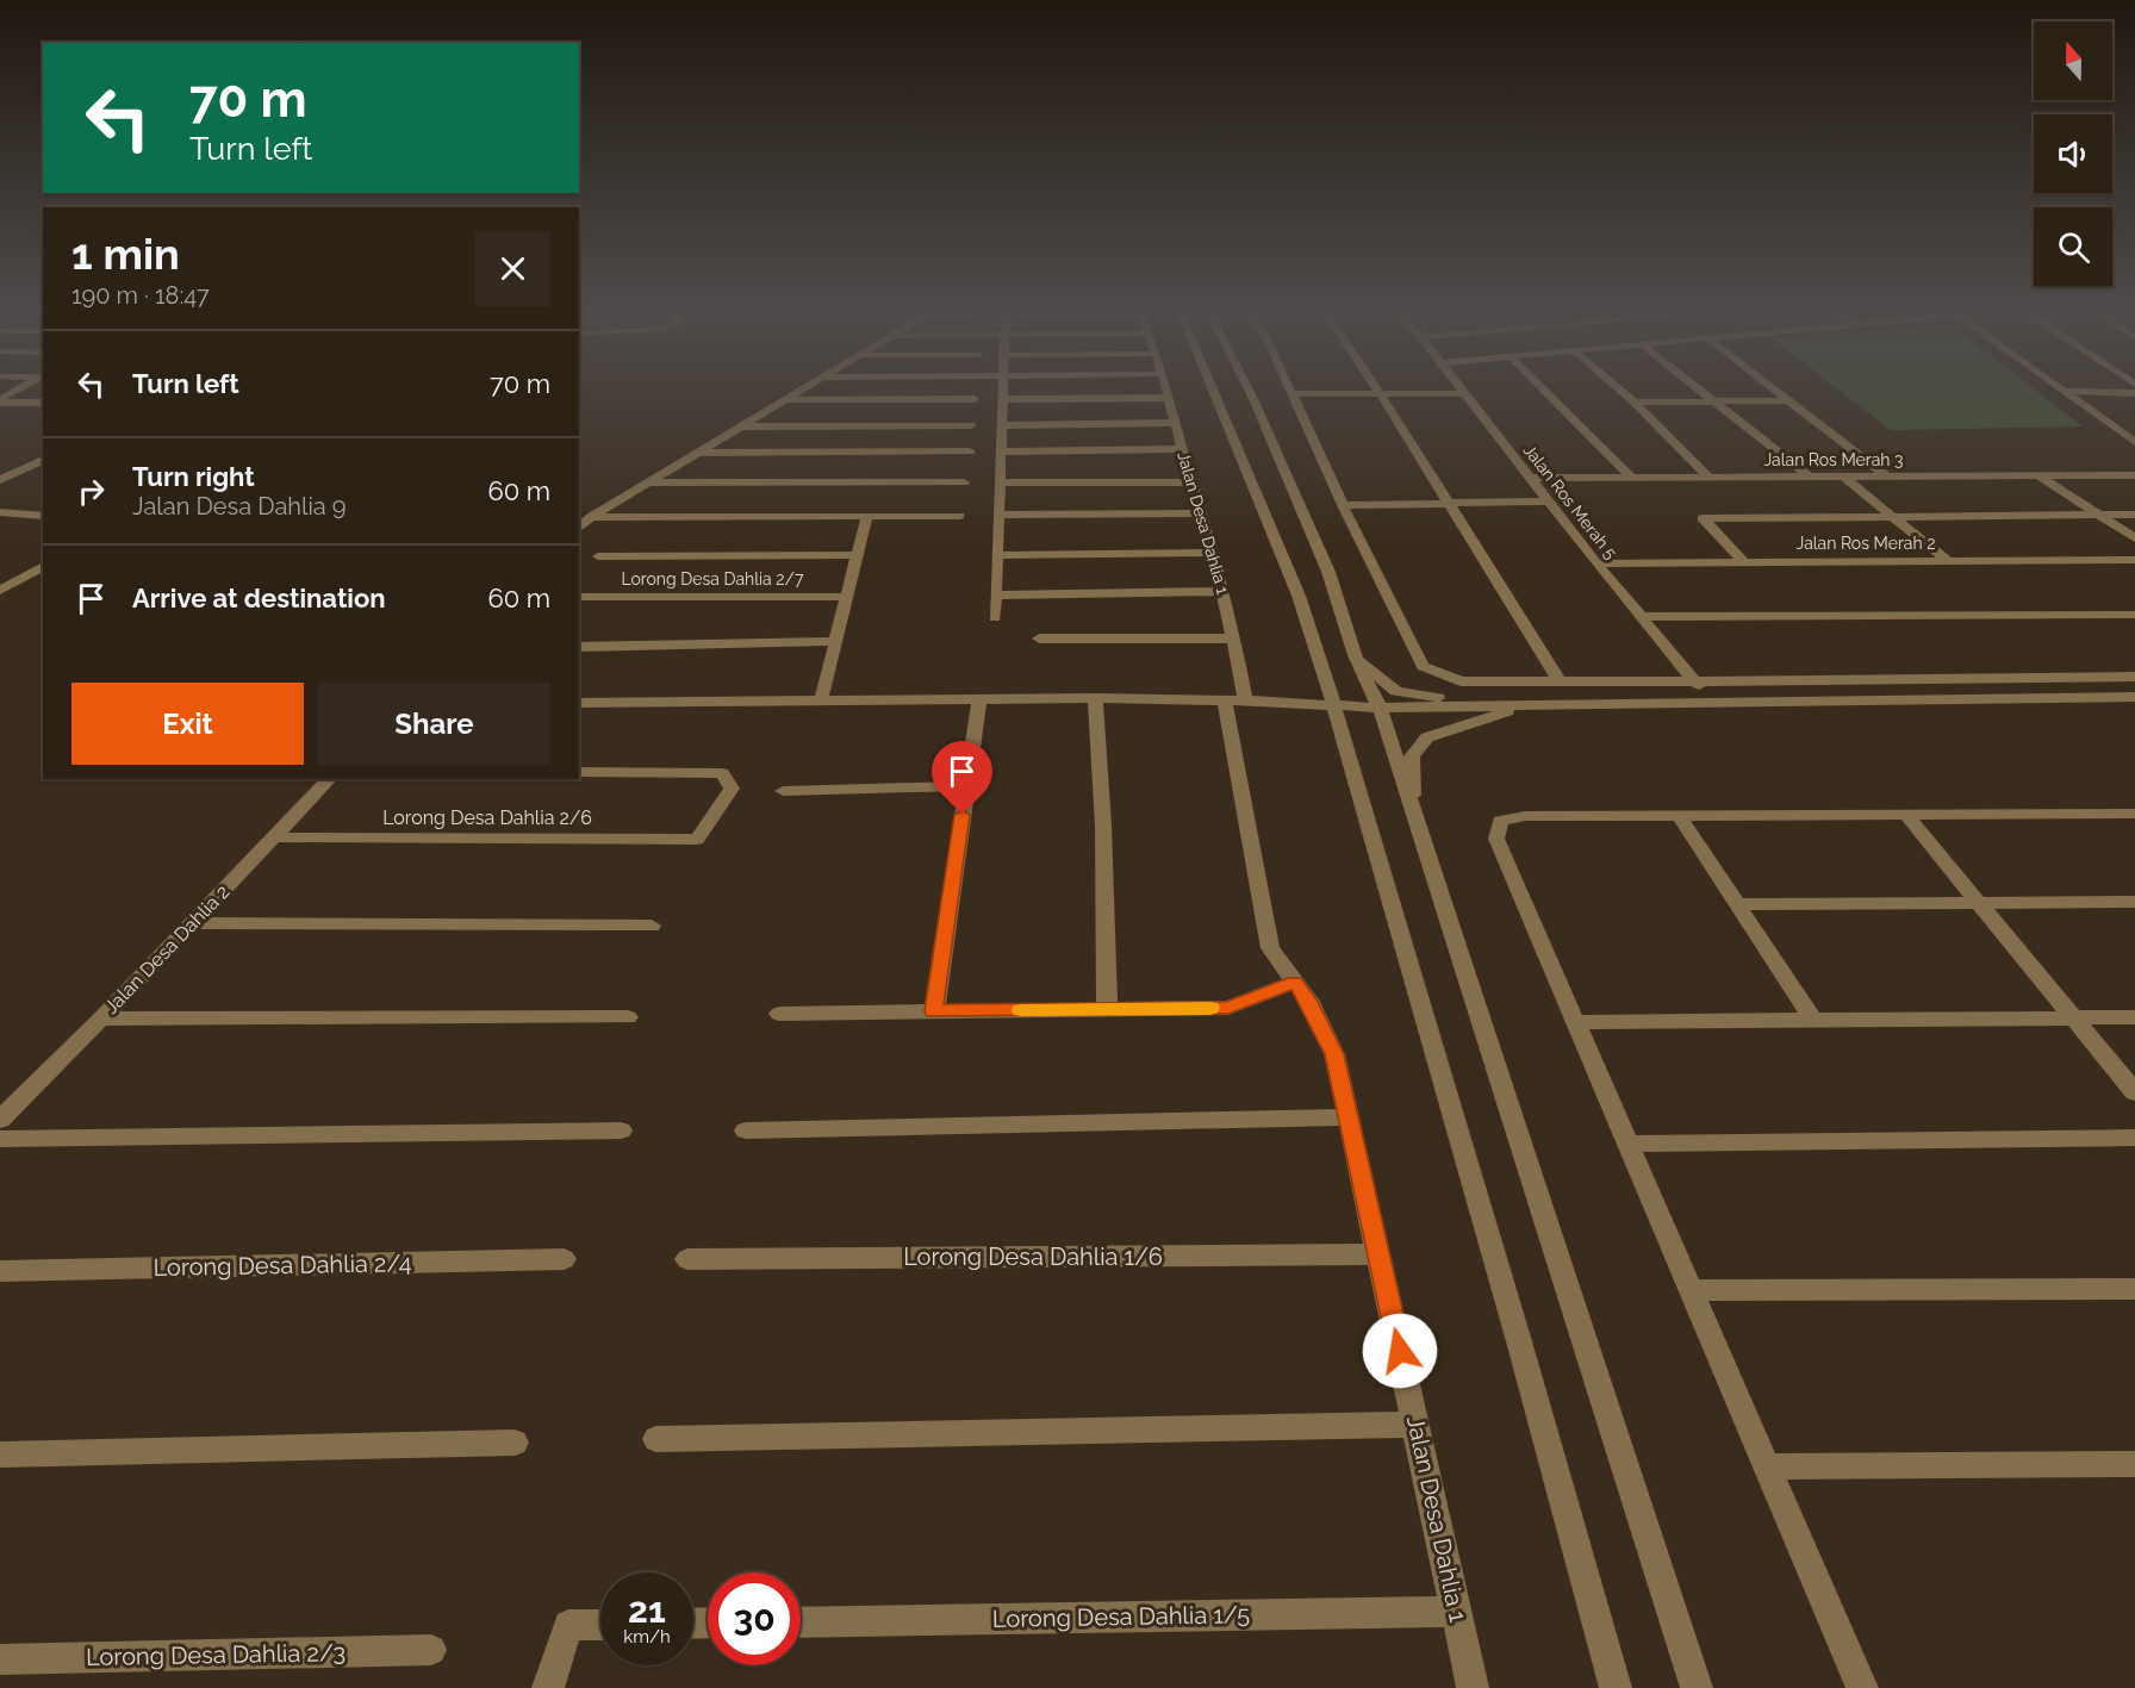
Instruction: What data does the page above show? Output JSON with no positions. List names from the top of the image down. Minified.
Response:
{"streets":{"street":["Jalan Ros Merah 3","Jalan Ros Merah 5","Jalan Desa Dahlia 1","Jalan Ros Merah 2","Lorong Desa Dahlia 2/7","Lorong Desa Dahlia 2/6","Jalan Desa Dahlia 2","Lorong Desa Dahlia 1/6","Lorong Desa Dahlia 2/4","Lorong Desa Dahlia 1/5","Lorong Desa Dahlia 2/3"]},"crossings":[["Jalan Ros Merah 3","Jalan Ros Merah 5"],["Jalan Ros Merah 5","Jalan Ros Merah 2"],["Jalan Desa Dahlia 1","Lorong Desa Dahlia 1/6"],["Jalan Desa Dahlia 1","Lorong Desa Dahlia 1/5"],["Lorong Desa Dahlia 2/6","Jalan Desa Dahlia 2"]],"north":"top","page":{"turn":["70 m","Turn left"],"heading":["1 min","190 m · 18:47"],"list":[{"name":"Turn left","value":"70 m"},{"name":"Turn right","note":"Jalan Desa Dahlia 9","value":"60 m"},{"name":"Arrive at destination","value":"60 m"}],"buttons":["Exit","Share"],"speed":"21 km/h","limit":"30"}}
